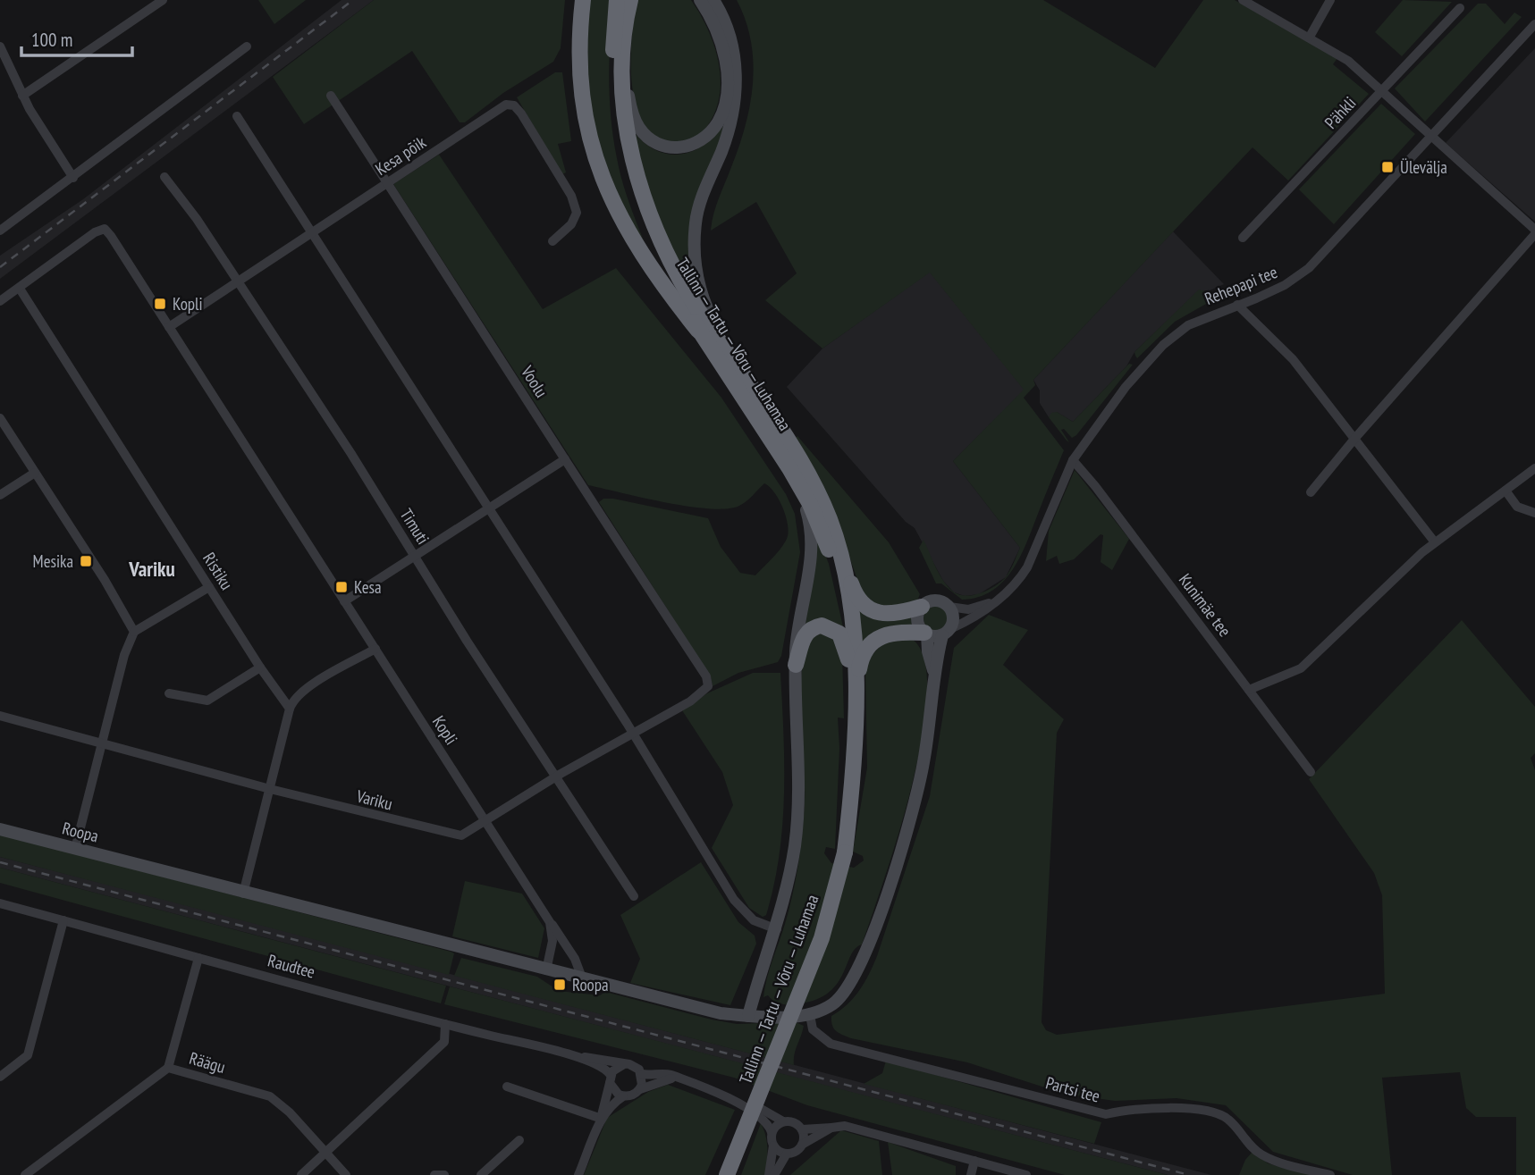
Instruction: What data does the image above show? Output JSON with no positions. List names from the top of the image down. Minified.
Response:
{"streets":{"highway":["Tallinn — Tartu — Võru — Luhamaa"],"street":["Pähkli","Kesa põik","Rehepapi tee","Voolu","Timuti","Ristiku","Kunimäe tee","Kopli","Variku","Roopa","Raudtee","Räägu","Partsi tee"]},"crossings":[["Kesa põik","Voolu"],["Kesa põik","Timuti"],["Kesa põik","Kopli"],["Rehepapi tee","Kunimäe tee"],["Voolu","Variku"],["Timuti","Variku"],["Ristiku","Kopli"],["Kopli","Variku"],["Kopli","Roopa"],["Roopa","Partsi tee"]],"districts":["Variku"],"places":{"transit":["Ülevälja","Kopli","Mesika","Kesa","Roopa"]},"scale_bar":"100 m"}
